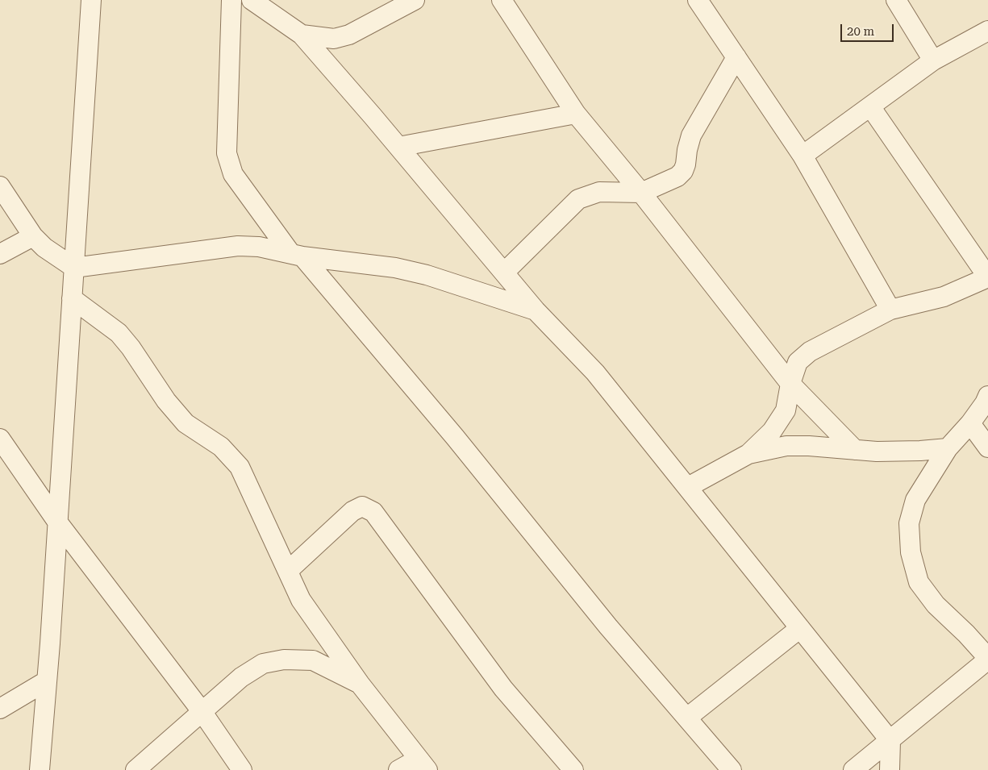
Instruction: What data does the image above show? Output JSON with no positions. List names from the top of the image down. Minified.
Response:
{"scale_bar":"20 m"}
